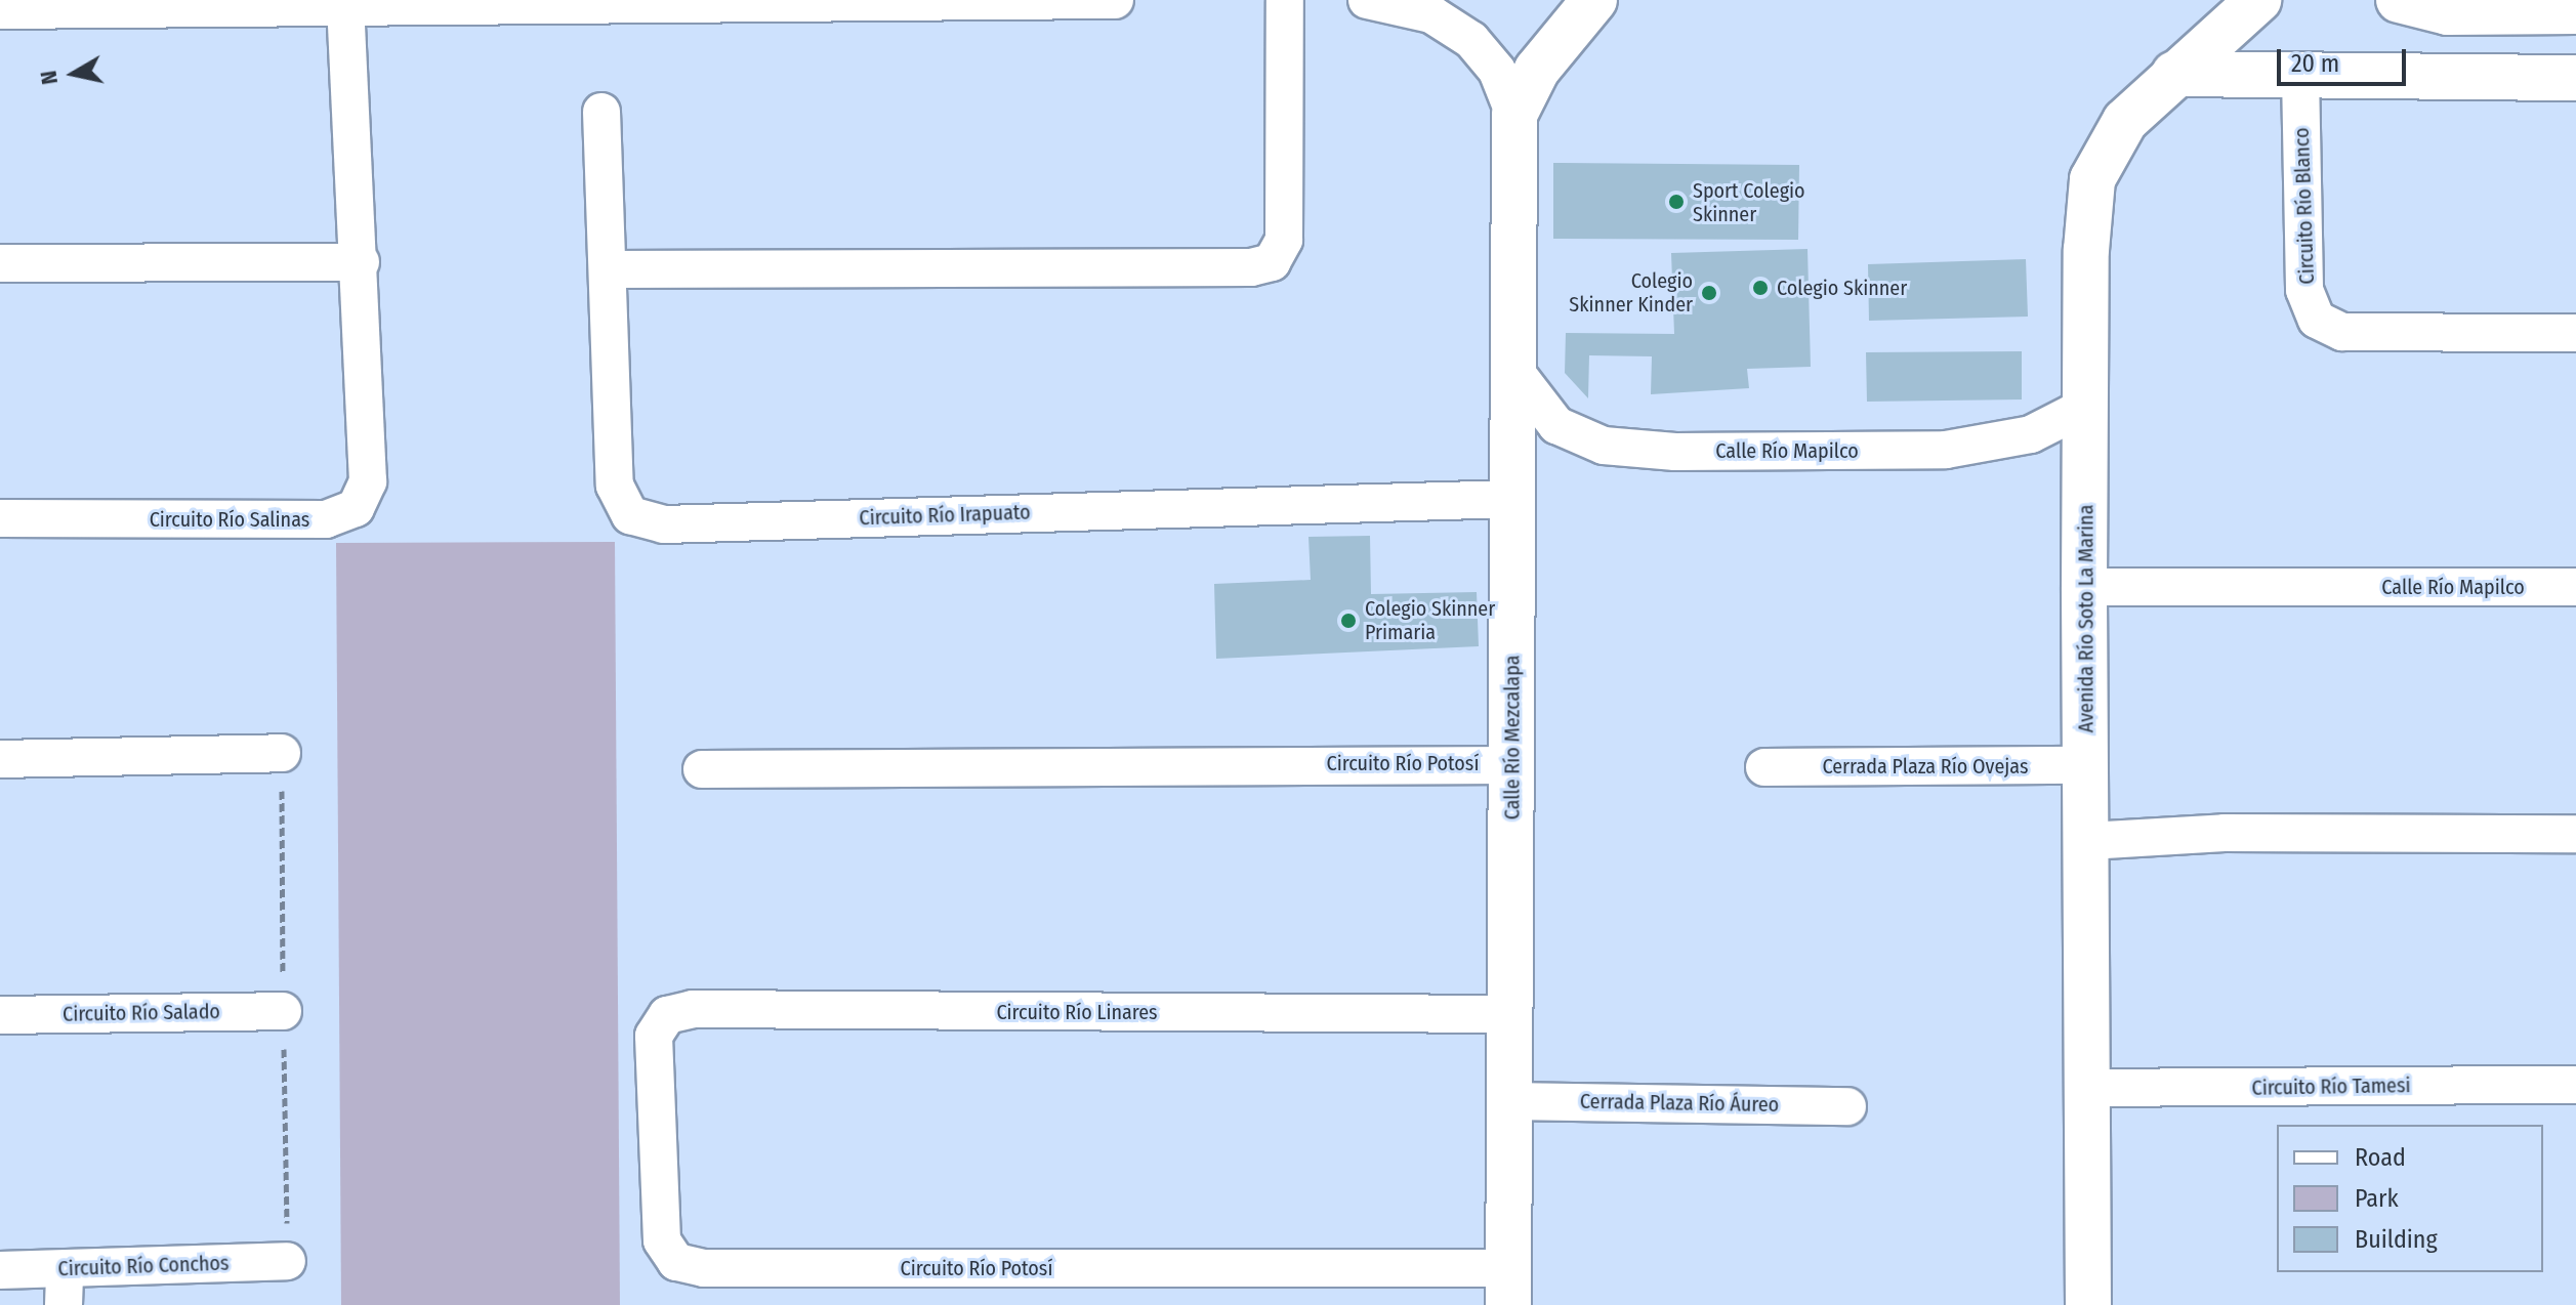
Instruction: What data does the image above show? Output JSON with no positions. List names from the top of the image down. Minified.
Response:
{"streets":{"street":["Circuito Río Blanco","Calle Río Mapilco","Circuito Río Irapuato","Circuito Río Salinas","Avenida Río Soto La Marina","Calle Río Mezcalapa","Circuito Río Potosí","Cerrada Plaza Río Ovejas","Circuito Río Linares","Circuito Río Salado","Circuito Río Tamesi","Cerrada Plaza Río Áureo","Circuito Río Conchos"]},"crossings":[["Calle Río Mapilco","Avenida Río Soto La Marina"],["Calle Río Mapilco","Calle Río Mezcalapa"],["Circuito Río Irapuato","Calle Río Mezcalapa"],["Avenida Río Soto La Marina","Cerrada Plaza Río Ovejas"],["Avenida Río Soto La Marina","Circuito Río Tamesi"],["Calle Río Mezcalapa","Circuito Río Potosí"],["Calle Río Mezcalapa","Circuito Río Linares"],["Calle Río Mezcalapa","Cerrada Plaza Río Áureo"],["Circuito Río Potosí","Circuito Río Linares"]],"places":["Sport Colegio Skinner","Colegio Skinner","Colegio Skinner Kinder","Colegio Skinner Primaria"],"legend":["Road","Park","Building"],"scale_bar":"20 m","north":"left"}
